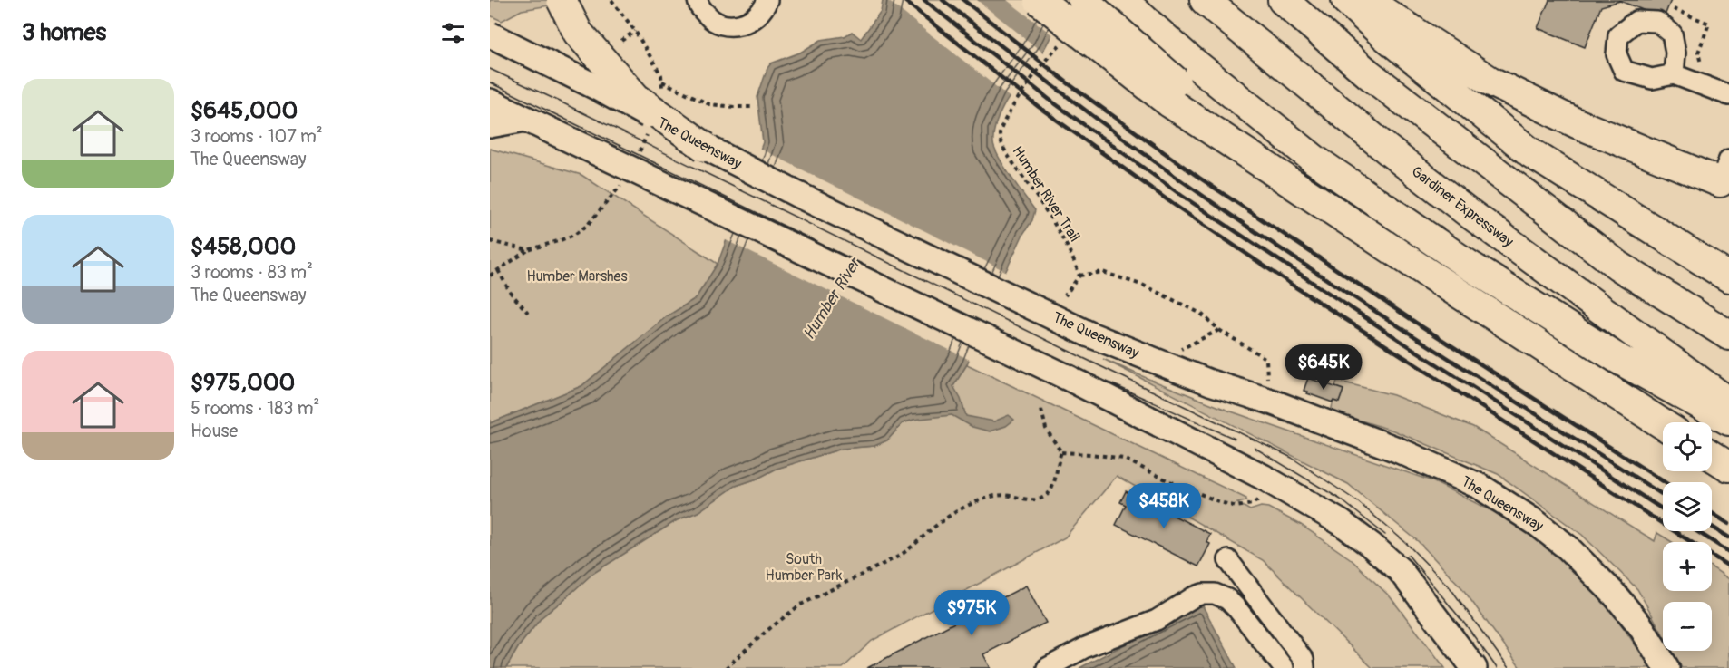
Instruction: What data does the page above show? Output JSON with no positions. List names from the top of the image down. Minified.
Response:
{"streets":{"highway":["Gardiner Expressway"],"main road":["The Queensway"],"path":["Humber River Trail"]},"water":["Humber River"],"parks":["Humber Marshes","South Humber Park"],"page":{"heading":"3 homes","list":[{"name":"$645,000","note":"3 rooms · 107 m² · The Queensway"},{"name":"$458,000","note":"3 rooms · 83 m² · The Queensway"},{"name":"$975,000","note":"5 rooms · 183 m² · House"}],"price":["$645K","$458K","$975K"],"map_buttons":["+","−"]}}
